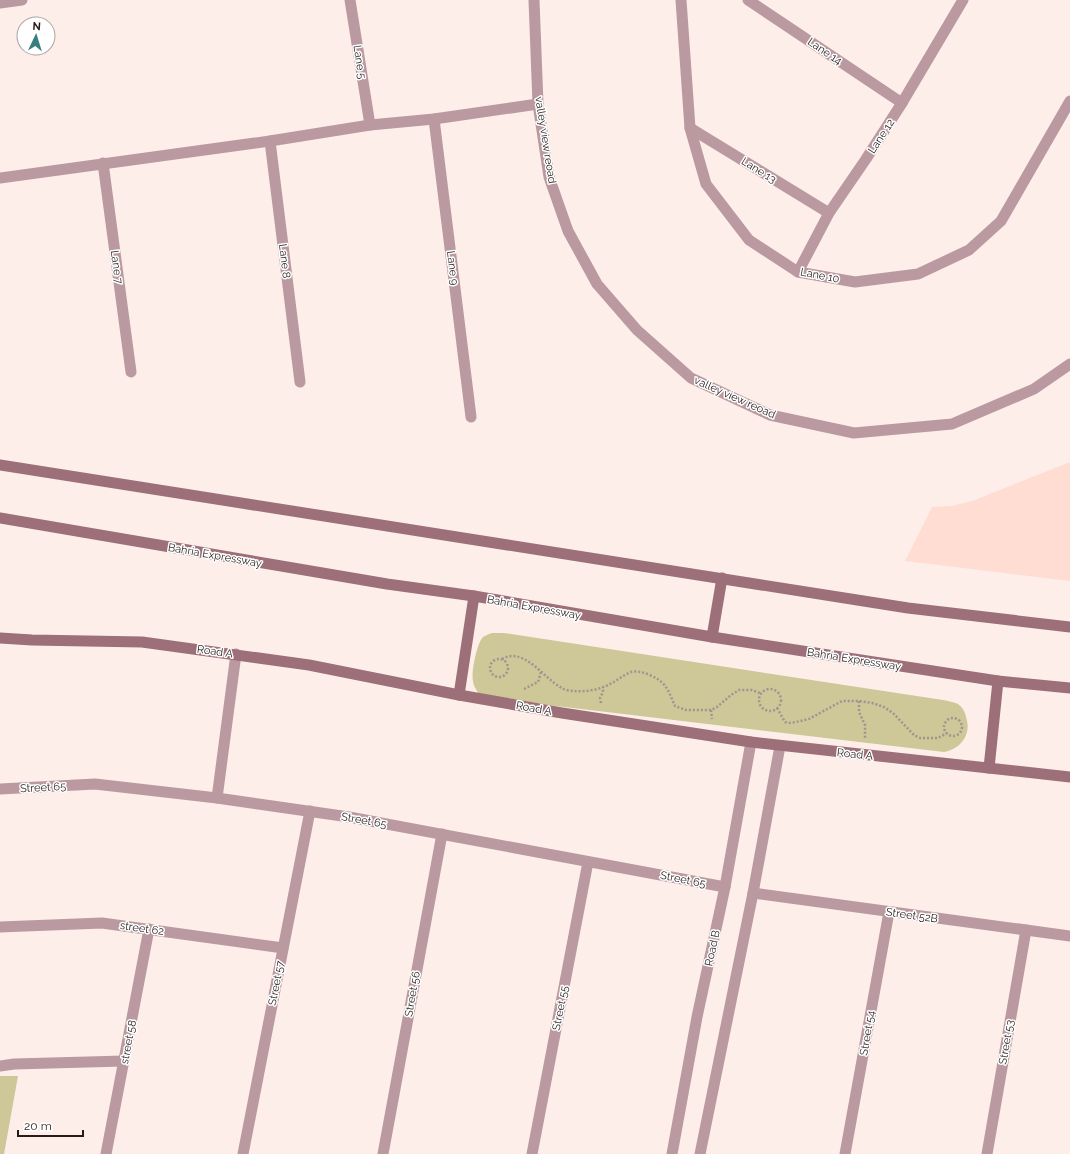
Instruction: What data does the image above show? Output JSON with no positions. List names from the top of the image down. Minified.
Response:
{"streets":{"main road":["Bahria Expressway","Road A"],"street":["Lane 14","Lane 5","Lane 12","valley view reoad","Lane 13","Lane 8","Lane 7","Lane 9","Lane 10","Street 65","Street 52B","street 62","Road B","Street 57","Street 56","Street 55","Street 54","street 58","Street 53"]},"crossings":[["Lane 14","Lane 12"],["Lane 12","Lane 13"],["Lane 12","Lane 10"],["Lane 13","Lane 10"],["Road A","Road B"],["Street 65","Road B"],["Street 65","Street 57"],["Street 65","Street 56"],["Street 65","Street 55"],["Street 52B","Street 54"],["Street 52B","Street 53"],["street 62","Street 57"],["street 62","street 58"]],"scale_bar":"20 m","north":"top"}
